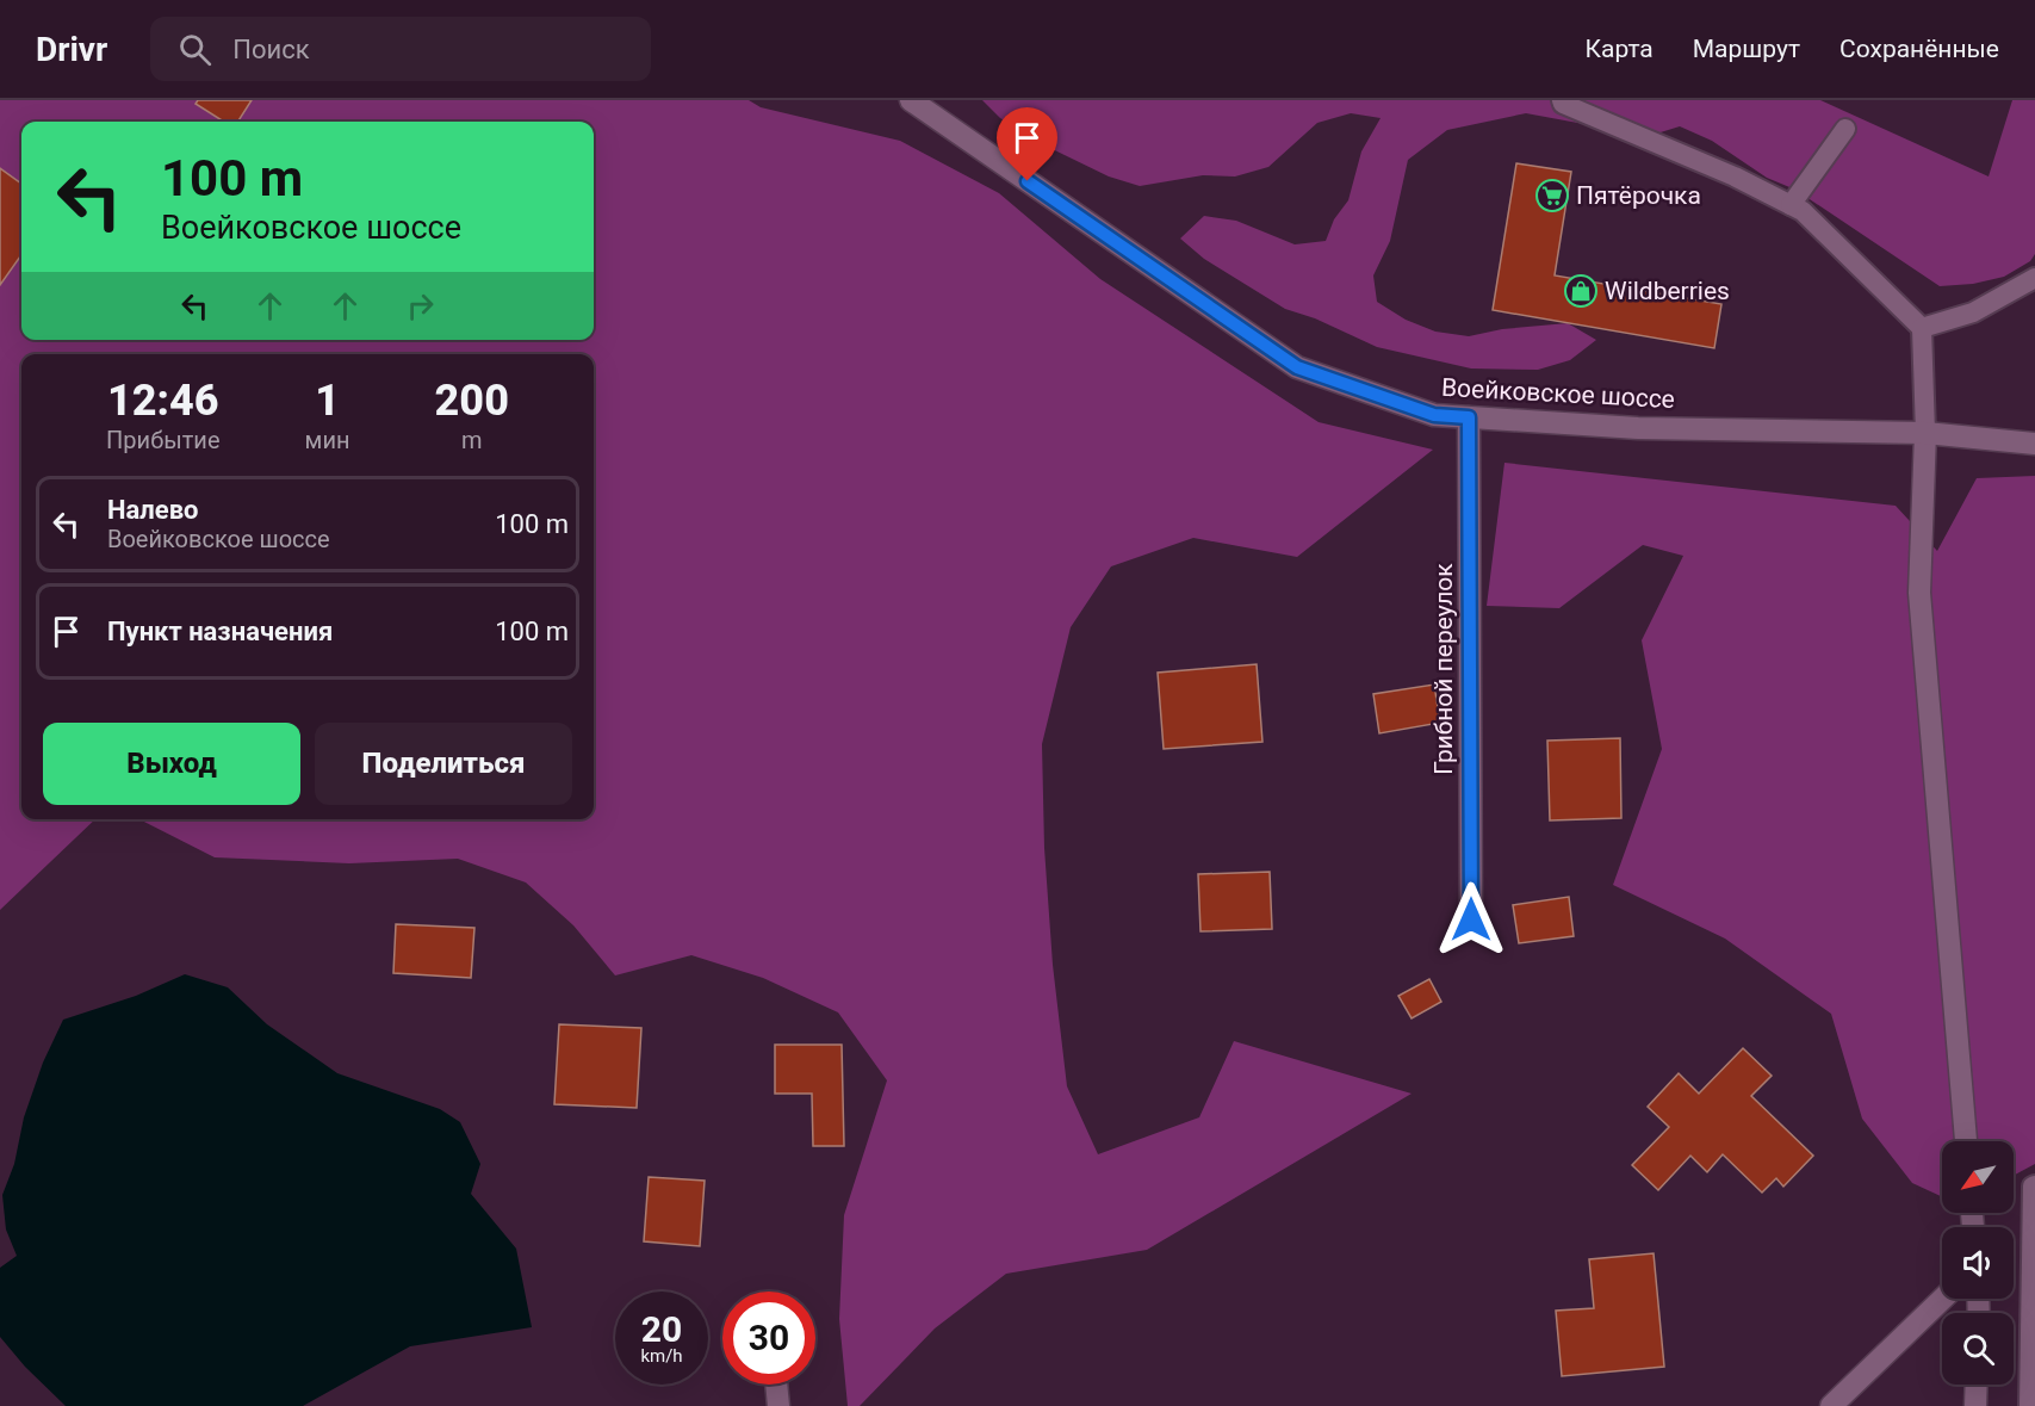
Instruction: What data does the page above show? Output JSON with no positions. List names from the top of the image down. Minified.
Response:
{"streets":{"street":["Воейковское шоссе","Грибной переулок"]},"crossings":[["Воейковское шоссе","Грибной переулок"]],"places":{"supermarket":["Пятёрочка"],"shop":["Wildberries"]},"north":"bottom left","page":{"header":"Drivr","search":"Поиск","nav":["Карта","Маршрут","Сохранённые"],"turn":["100 m","Воейковское шоссе"],"eta":["12:46","Прибытие","1","мин","200","m"],"list":[{"name":"Налево","note":"Воейковское шоссе","value":"100 m"},{"name":"Пункт назначения","value":"100 m"}],"buttons":["Выход","Поделиться"],"speed":"20 km/h","limit":"30"}}
